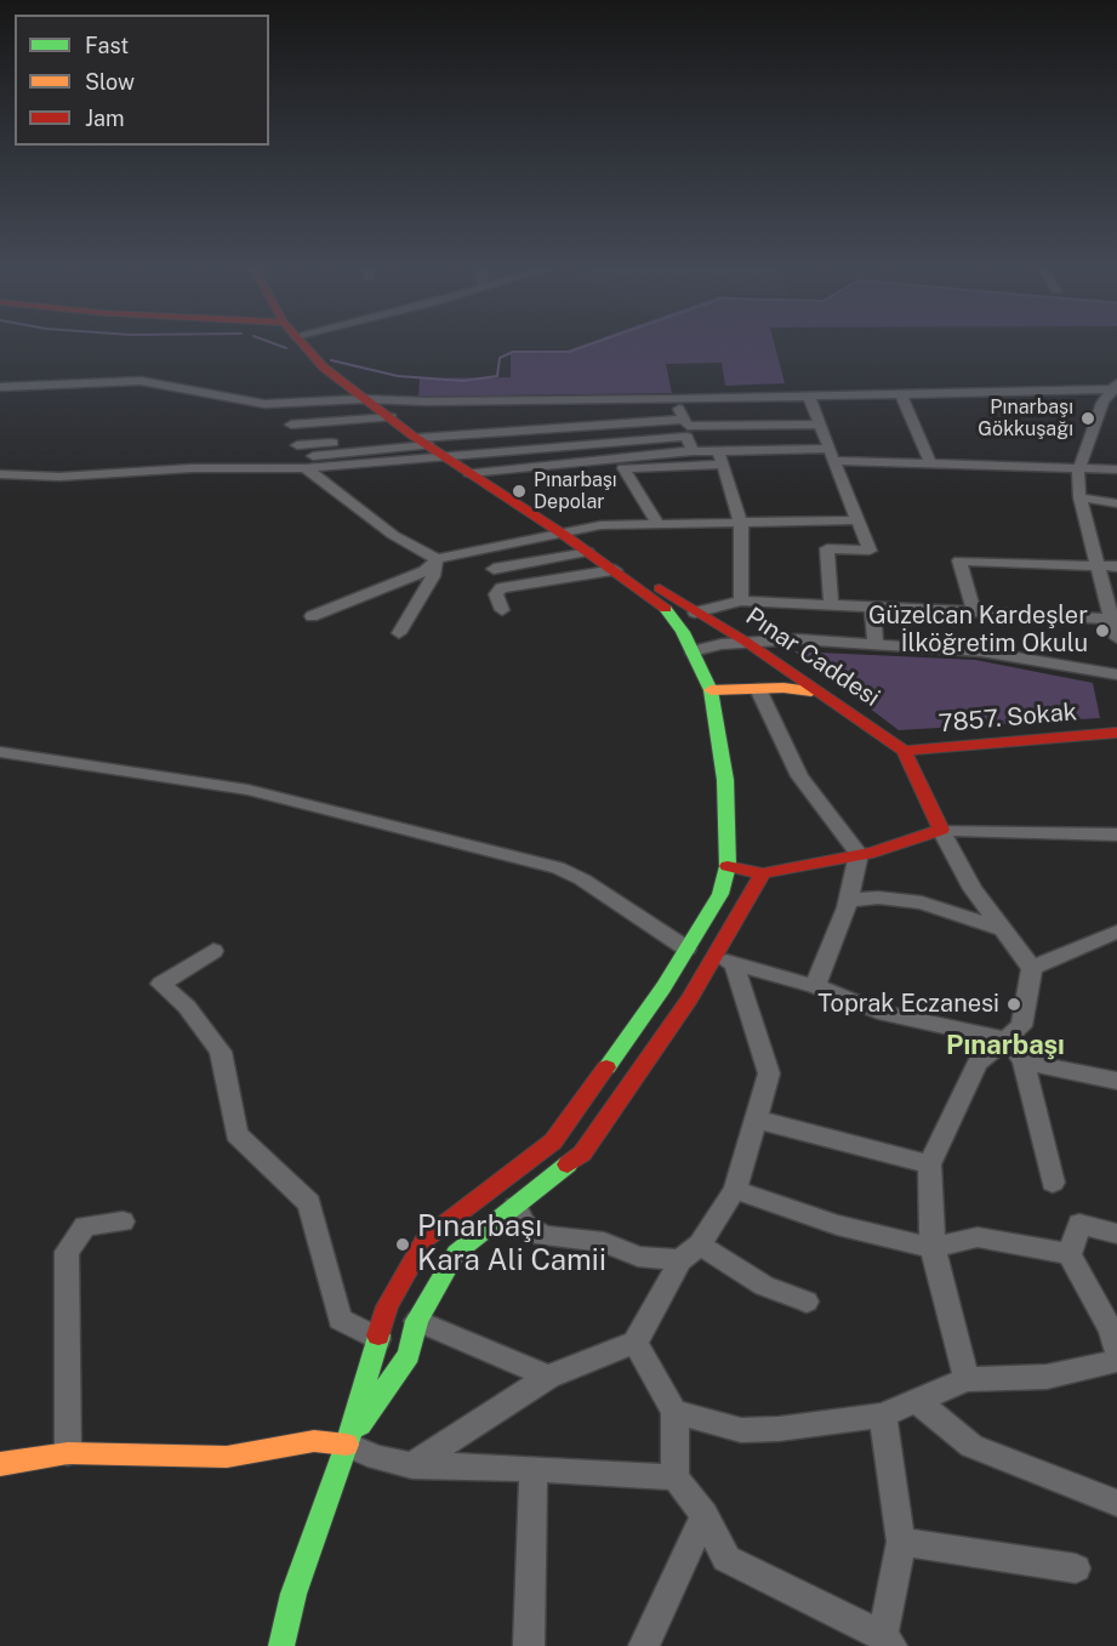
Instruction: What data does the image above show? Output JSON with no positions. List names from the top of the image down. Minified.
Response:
{"streets":{"main road":["Pınar Caddesi","7857. Sokak"]},"crossings":[["Pınar Caddesi","7857. Sokak"]],"districts":["Pınarbaşı"],"places":["Pınarbaşı Gökkuşağı","Pınarbaşı Depolar","Güzelcan Kardeşler İlköğretim Okulu","Toprak Eczanesi","Pınarbaşı Kara Ali Camii"],"legend":["Fast","Slow","Jam"]}
